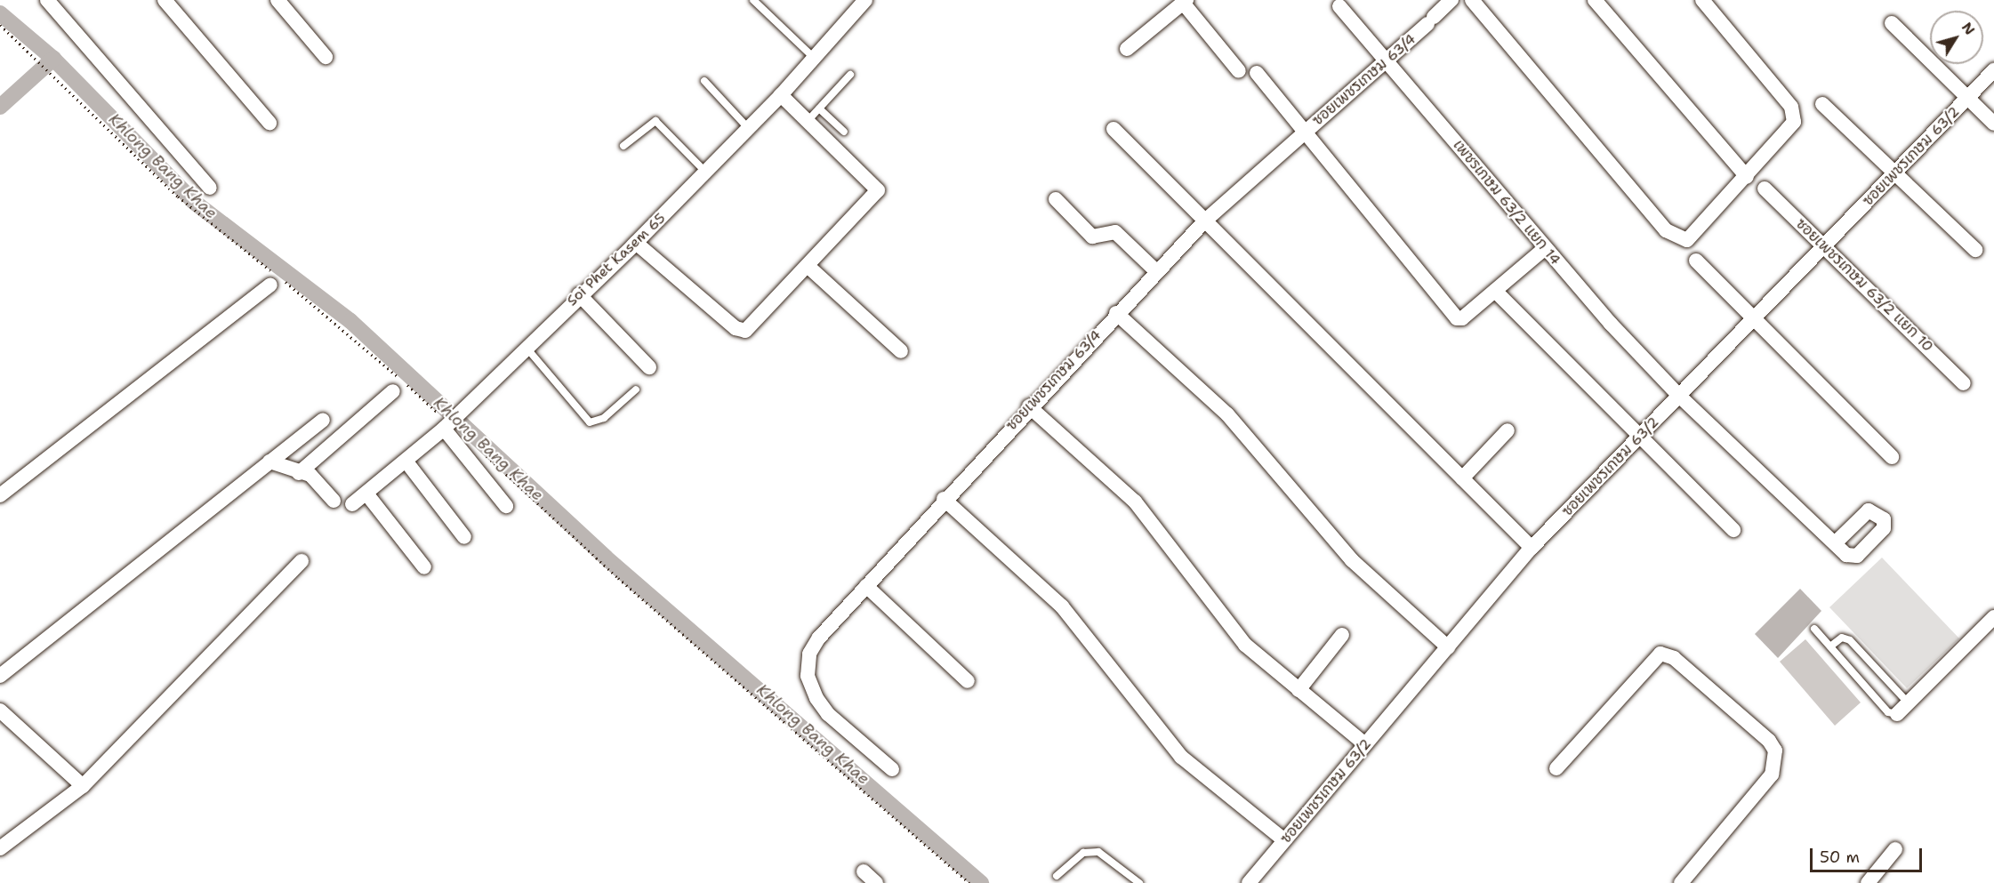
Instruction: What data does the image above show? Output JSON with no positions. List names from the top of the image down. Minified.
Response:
{"streets":{"street":["ซอยเพชรเกษม 63/4","ซอยเพชรเกษม 63/2","เพชรเกษม 63/2 แยก 14","Soi Phet Kasem 65","ซอยเพชรเกษม 63/2 แยก 10"]},"crossings":[["ซอยเพชรเกษม 63/4","เพชรเกษม 63/2 แยก 14"],["ซอยเพชรเกษม 63/2","เพชรเกษม 63/2 แยก 14"],["ซอยเพชรเกษม 63/2","ซอยเพชรเกษม 63/2 แยก 10"]],"water":["Khlong Bang Khae"],"scale_bar":"50 m","north":"top right"}
